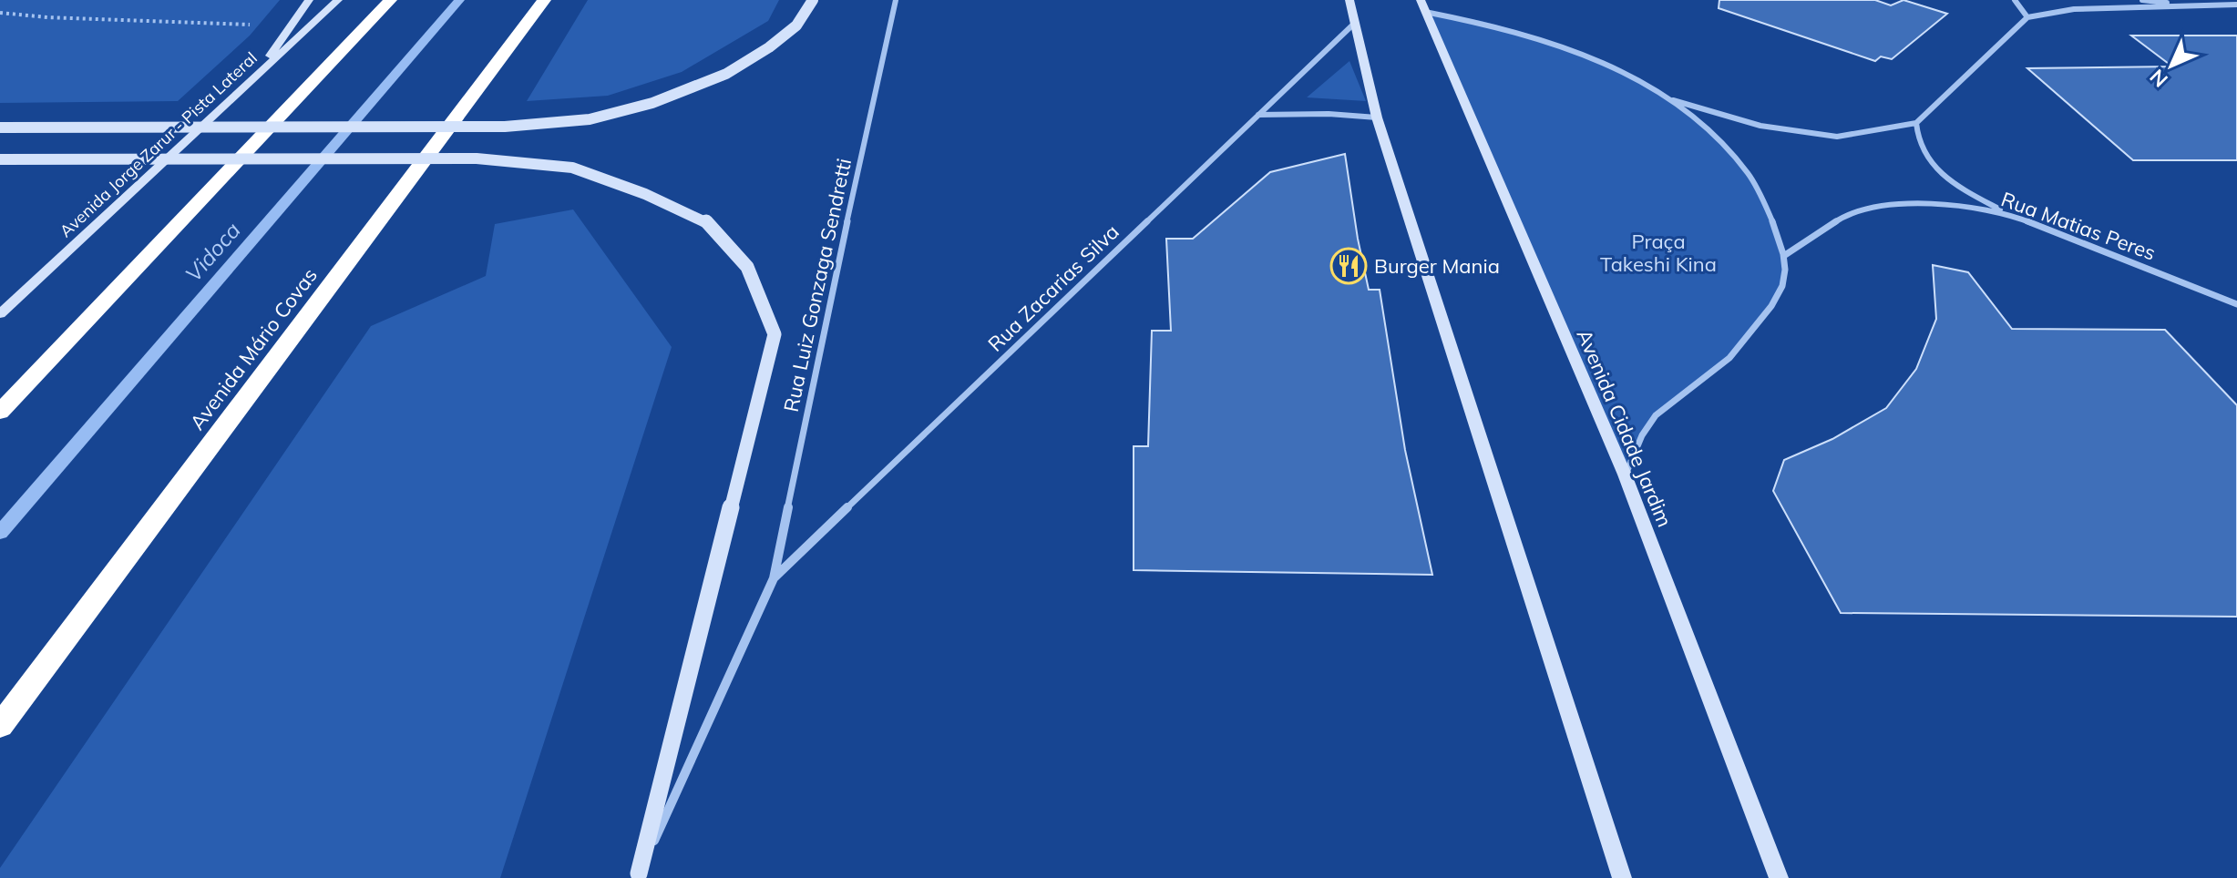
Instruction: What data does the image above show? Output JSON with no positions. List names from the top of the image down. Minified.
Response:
{"streets":{"highway":["Avenida Mário Covas"],"main road":["Avenida Jorge Zarur - Pista Lateral","Avenida Cidade Jardim"],"street":["Rua Matias Peres","Rua Luiz Gonzaga Sendretti","Rua Zacarias Silva"]},"crossings":[["Rua Luiz Gonzaga Sendretti","Rua Zacarias Silva"]],"water":["Vidoca"],"parks":["Praça Takeshi Kina"],"places":{"restaurant":["Burger Mania"]},"north":"bottom left"}
